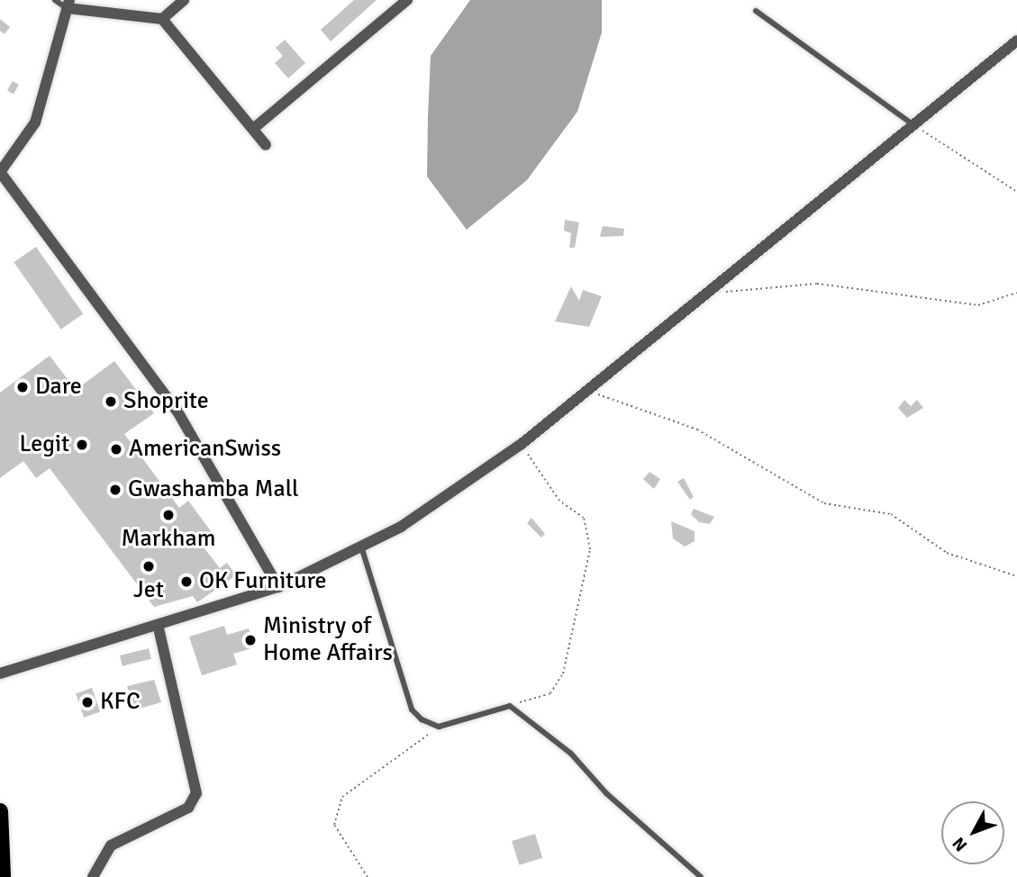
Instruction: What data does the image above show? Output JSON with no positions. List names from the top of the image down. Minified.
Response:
{"places":["Dare","Shoprite","Legit","AmericanSwiss","Gwashamba Mall","Markham","Jet","OK Furniture","Ministry of Home Affairs","KFC"],"north":"bottom left"}
